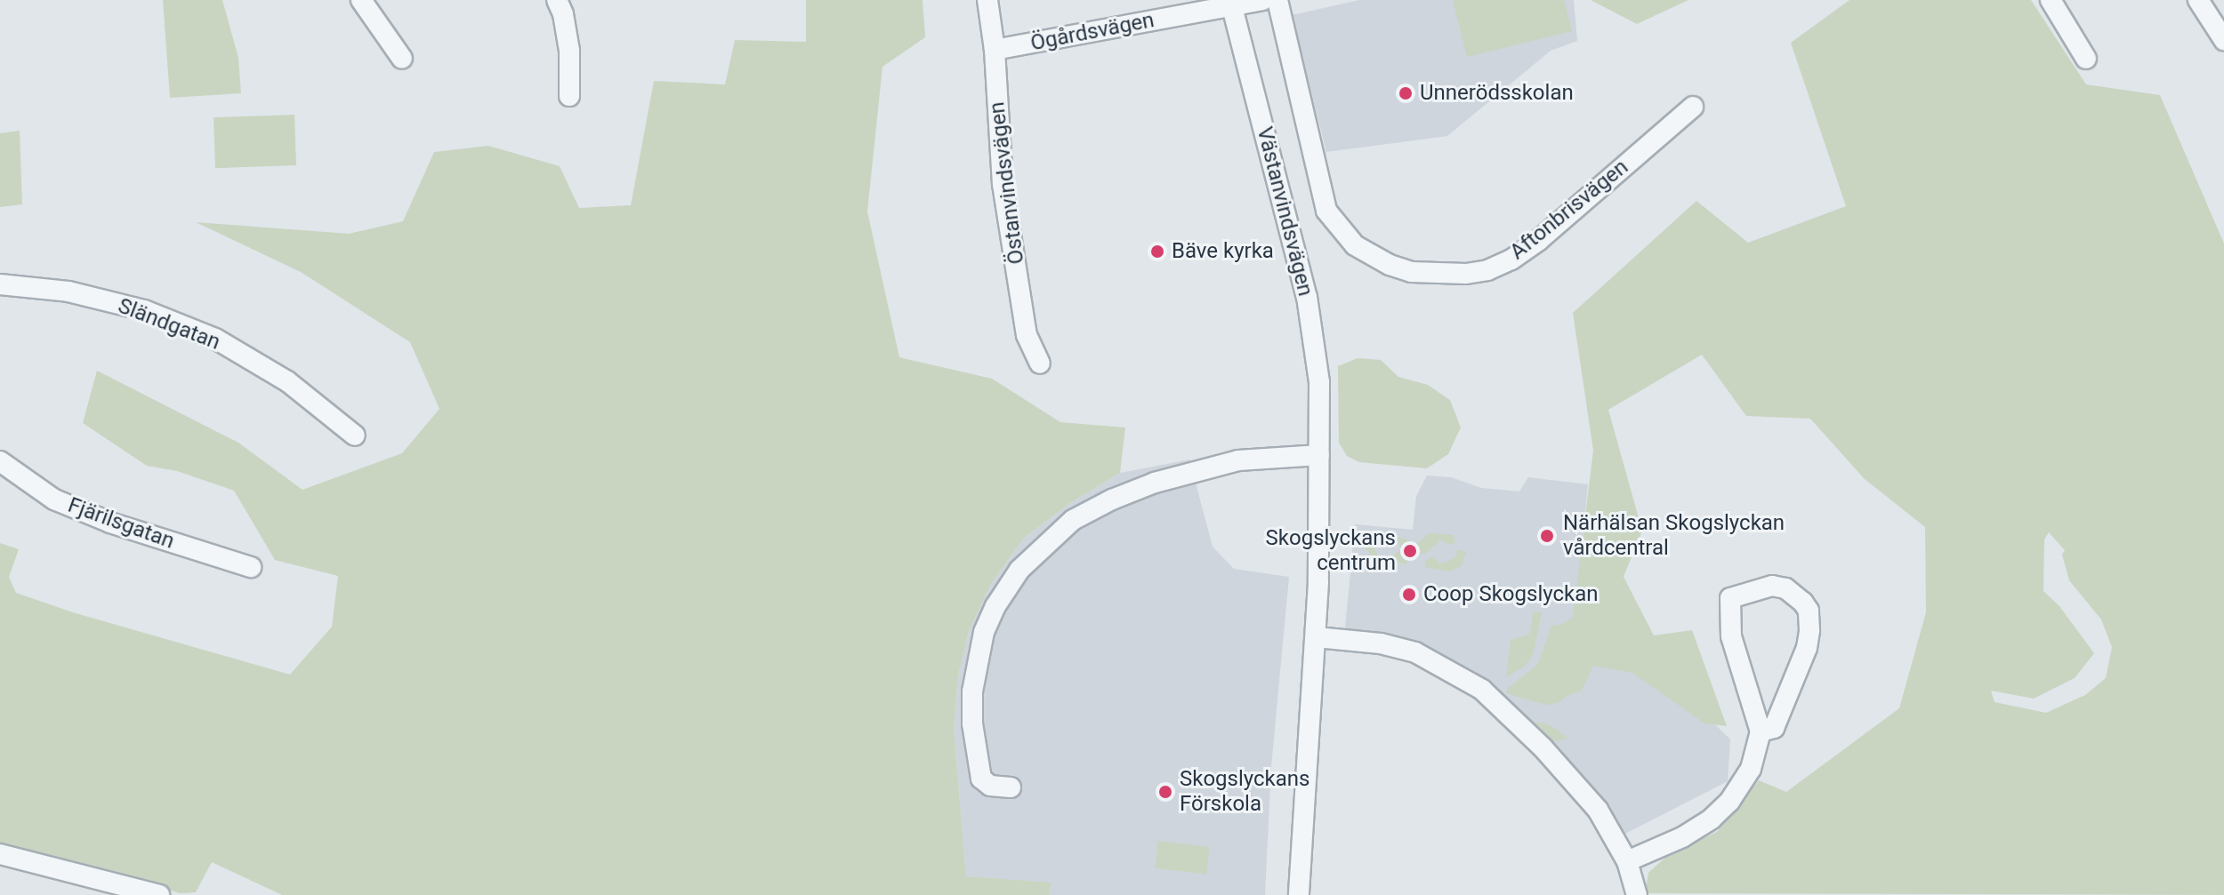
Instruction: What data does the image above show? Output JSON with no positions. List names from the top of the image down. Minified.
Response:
{"streets":{"street":["Ögårdsvägen","Östanvindsvägen","Aftonbrisvägen","Västanvindsvägen","Sländgatan","Fjärilsgatan"]},"crossings":[["Ögårdsvägen","Östanvindsvägen"],["Ögårdsvägen","Västanvindsvägen"]],"places":["Unnerödsskolan","Bäve kyrka","Närhälsan Skogslyckan vårdcentral","Skogslyckans centrum","Coop Skogslyckan","Skogslyckans Förskola"]}
